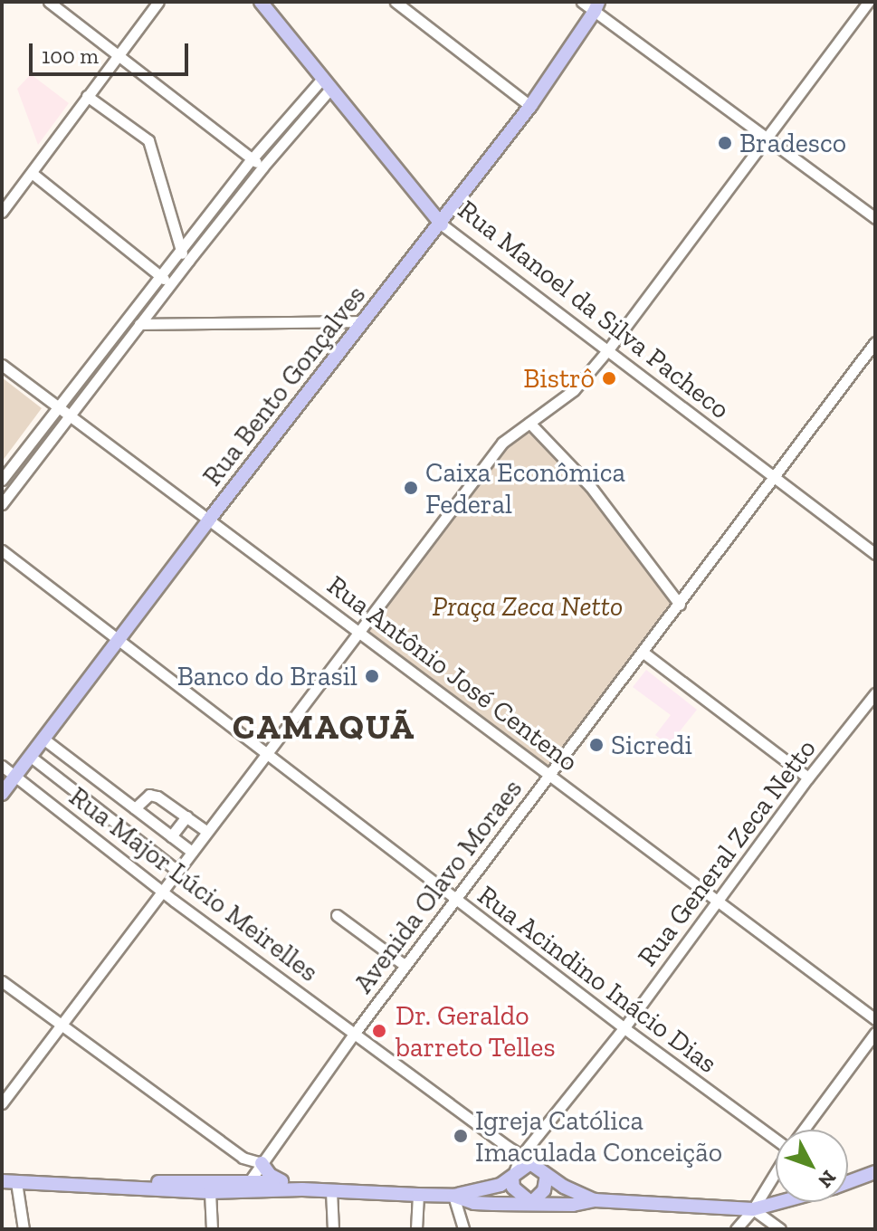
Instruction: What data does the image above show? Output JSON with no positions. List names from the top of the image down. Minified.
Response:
{"streets":{"main road":["Rua Manoel da Silva Pacheco","Rua Bento Gonçalves"],"street":["Rua Antônio José Centeno","Rua General Zeca Netto","Rua Major Lúcio Meirelles","Avenida Olavo Moraes","Rua Acindino Inácio Dias"]},"crossings":[["Rua Manoel da Silva Pacheco","Rua Bento Gonçalves"],["Rua Manoel da Silva Pacheco","Avenida Olavo Moraes"],["Rua Bento Gonçalves","Rua Antônio José Centeno"],["Rua Bento Gonçalves","Rua Major Lúcio Meirelles"],["Rua Bento Gonçalves","Rua Acindino Inácio Dias"],["Rua Antônio José Centeno","Rua General Zeca Netto"],["Rua Antônio José Centeno","Avenida Olavo Moraes"],["Rua General Zeca Netto","Rua Major Lúcio Meirelles"],["Rua General Zeca Netto","Rua Acindino Inácio Dias"],["Rua Major Lúcio Meirelles","Avenida Olavo Moraes"],["Avenida Olavo Moraes","Rua Acindino Inácio Dias"]],"districts":["CAMAQUÃ"],"parks":["Praça Zeca Netto"],"places":["Bradesco","Bistrô","Caixa Econômica Federal","Banco do Brasil","Sicredi","Dr. Geraldo barreto Telles","Igreja Católica Imaculada Conceição"],"scale_bar":"100 m","north":"bottom right"}
